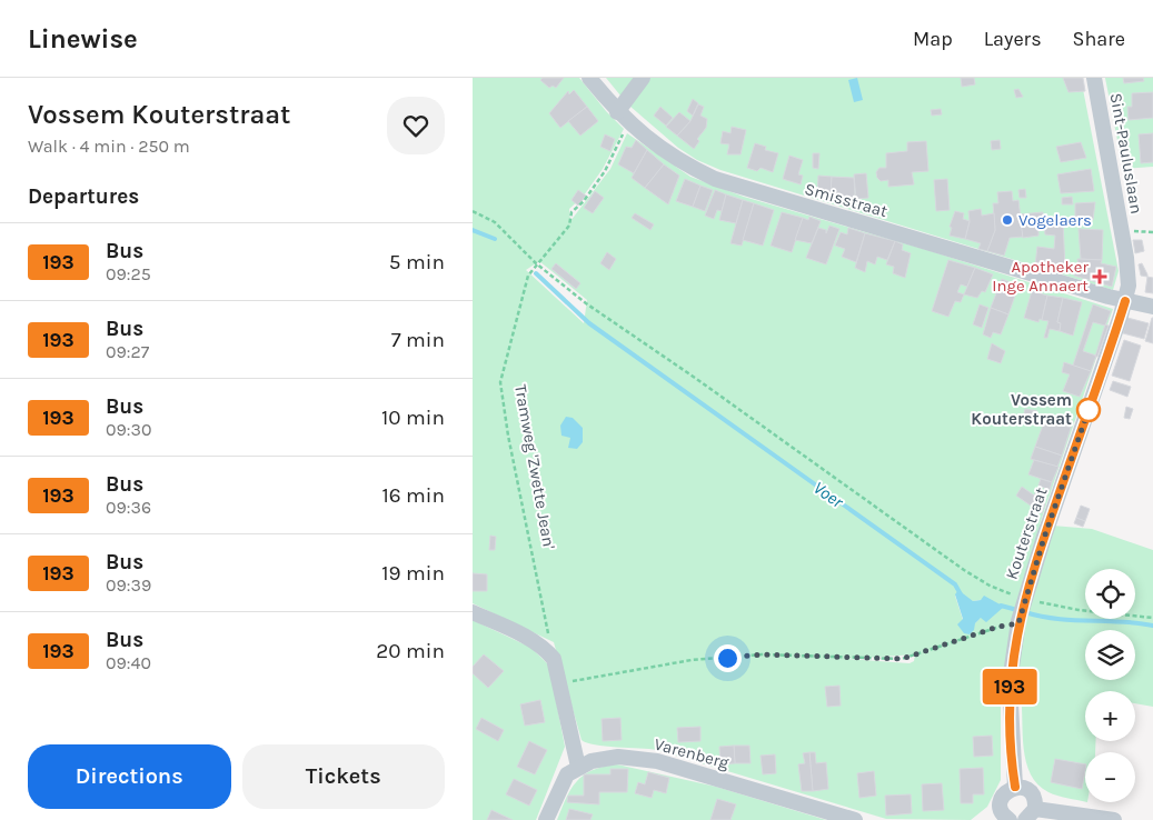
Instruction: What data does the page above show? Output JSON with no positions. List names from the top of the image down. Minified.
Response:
{"streets":{"street":["Sint-Pauluslaan","Smisstraat","Kouterstraat","Varenberg"],"path":["Tramweg 'Zwette Jean'"]},"crossings":[["Sint-Pauluslaan","Smisstraat"],["Sint-Pauluslaan","Kouterstraat"],["Smisstraat","Tramweg 'Zwette Jean'"],["Smisstraat","Kouterstraat"]],"water":["Voer"],"places":{"other":["Vogelaers","Vossem Kouterstraat"],"health":["Apotheker Inge Annaert"]},"lines":["bus line 193"],"page":{"header":"Linewise","nav":["Map","Layers","Share"],"heading":[["Vossem Kouterstraat","Walk · 4 min · 250 m"],"Departures"],"on_map":"193","list":[{"mark":"193","name":"Bus","note":"09:25","value":"5 min"},{"mark":"193","name":"Bus","note":"09:27","value":"7 min"},{"mark":"193","name":"Bus","note":"09:30","value":"10 min"},{"mark":"193","name":"Bus","note":"09:36","value":"16 min"},{"mark":"193","name":"Bus","note":"09:39","value":"19 min"},{"mark":"193","name":"Bus","note":"09:40","value":"20 min"}],"map_buttons":["+","−"],"buttons":["Directions","Tickets"]}}
